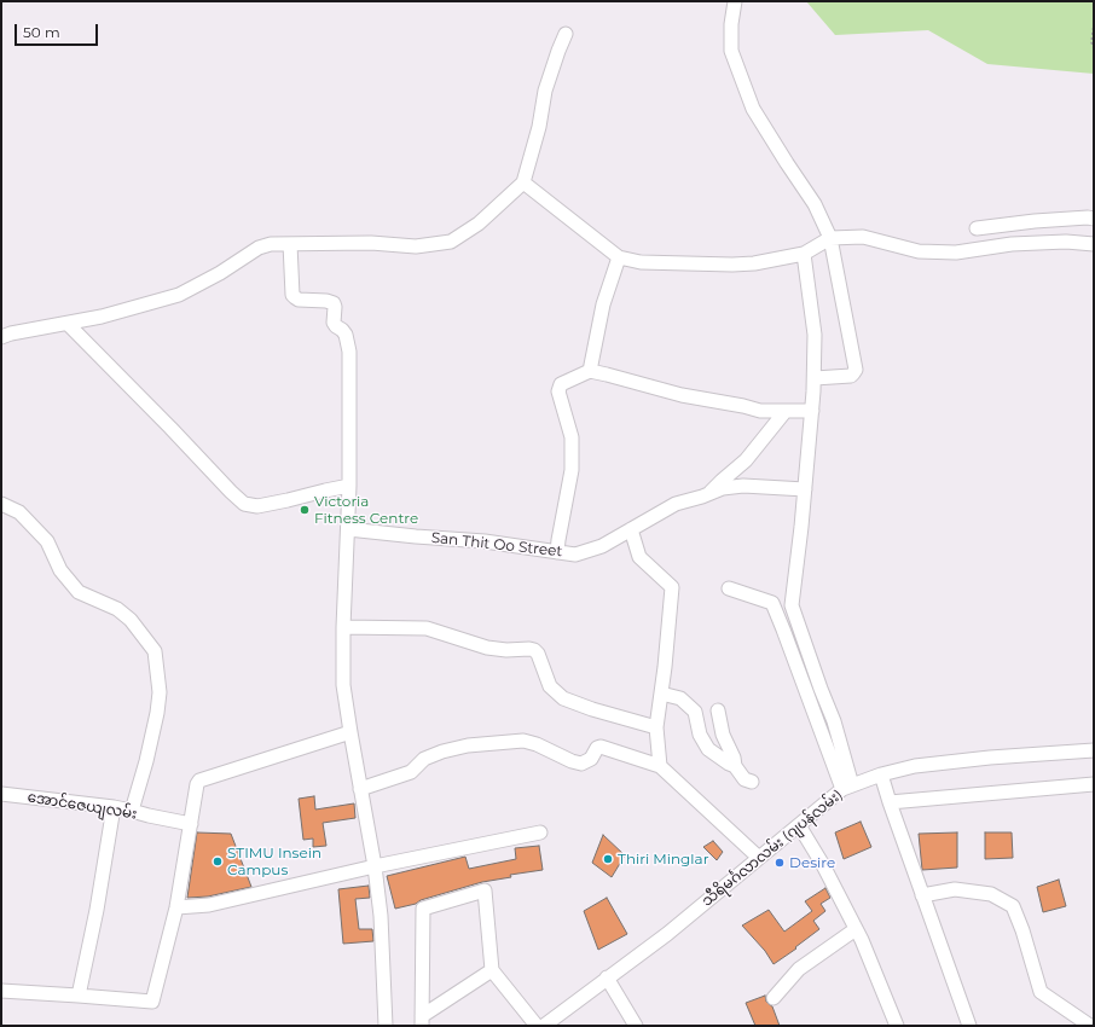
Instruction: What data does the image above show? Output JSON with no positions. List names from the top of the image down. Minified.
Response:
{"streets":{"street":["San Thit Oo Street","အောင်ဇေယျလမ်း","သီရိမင်္ဂလာလမ်း (ဂျပန်လမ်း)"]},"places":["Victoria Fitness Centre","Thiri Minglar","STIMU Insein Campus","Desire"],"scale_bar":"50 m"}
